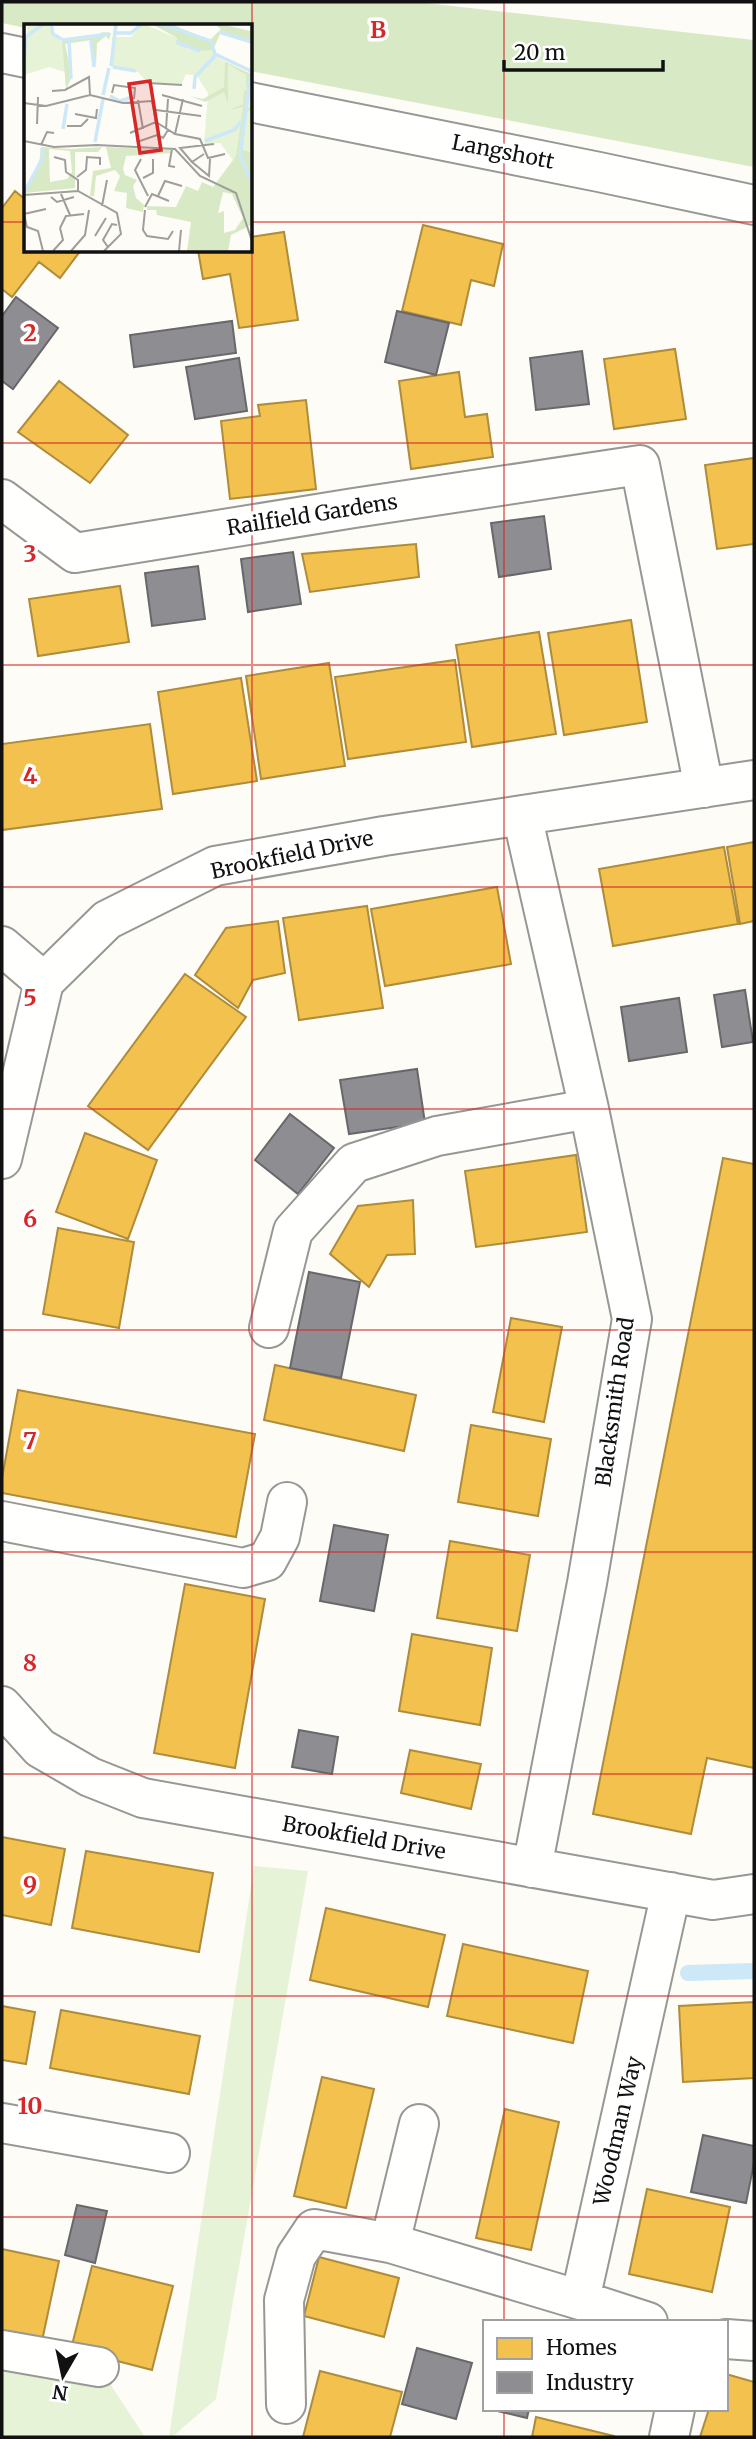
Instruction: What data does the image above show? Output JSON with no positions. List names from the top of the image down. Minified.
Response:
{"streets":{"street":["Langshott","Railfield Gardens","Brookfield Drive","Blacksmith Road","Woodman Way"]},"crossings":[["Railfield Gardens","Brookfield Drive"],["Brookfield Drive","Blacksmith Road"],["Brookfield Drive","Woodman Way"]],"legend":["Homes","Industry"],"scale_bar":"20 m","north":"bottom","grid":{"columns":["B"],"rows":["2","3","4","5","6","7","8","9","10"]}}
